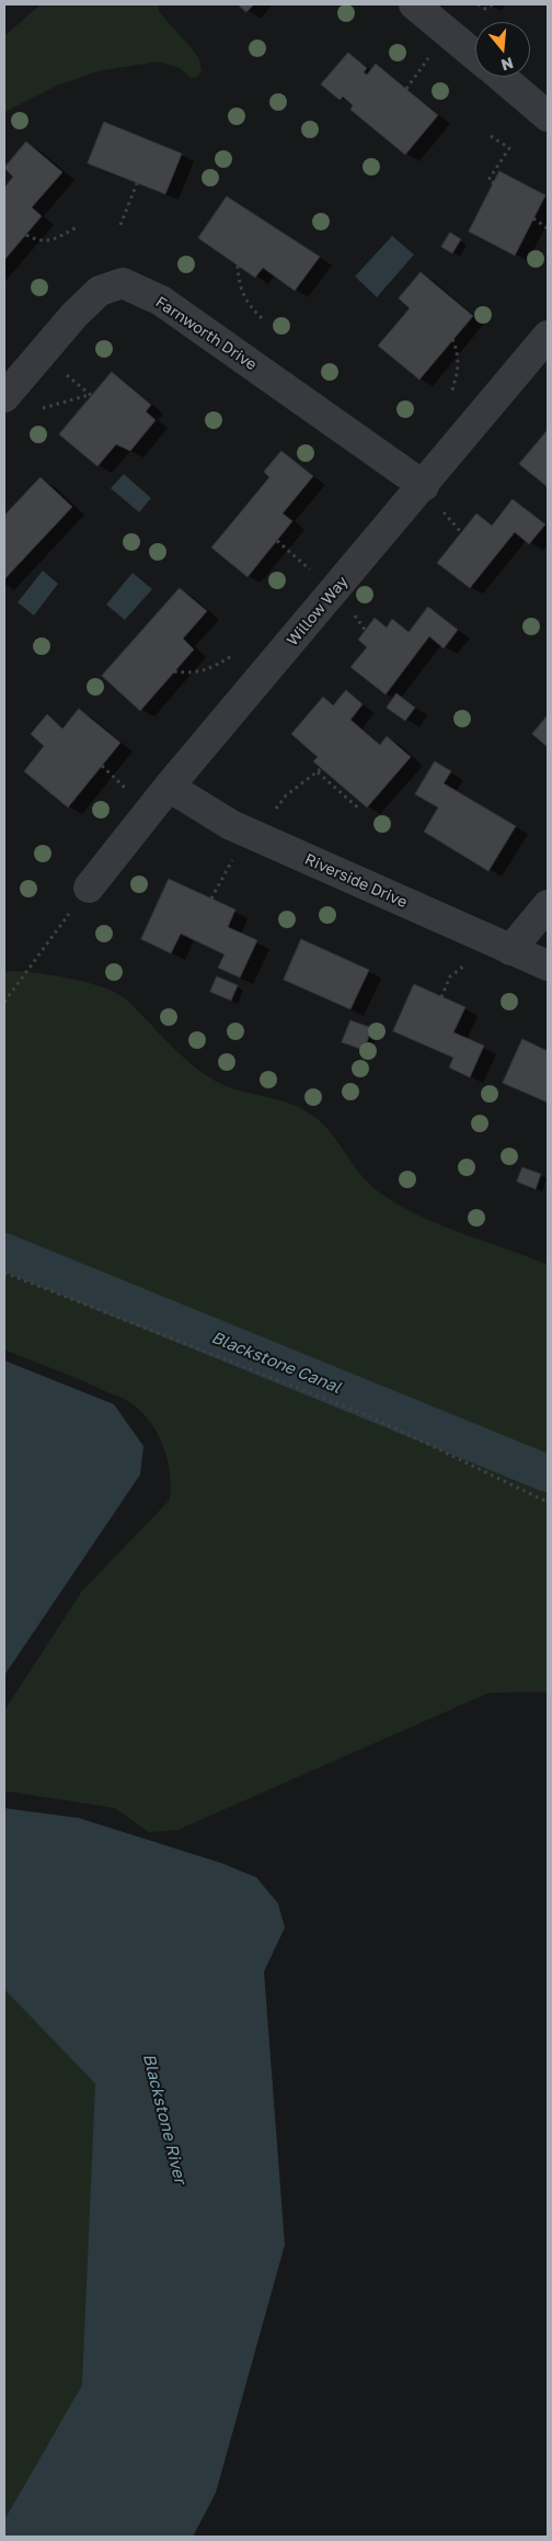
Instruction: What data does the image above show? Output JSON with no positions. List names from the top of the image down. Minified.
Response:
{"streets":{"street":["Farnworth Drive","Willow Way","Riverside Drive"]},"crossings":[["Farnworth Drive","Willow Way"],["Willow Way","Riverside Drive"]],"water":["Blackstone Canal","Blackstone River"],"north":"bottom"}
